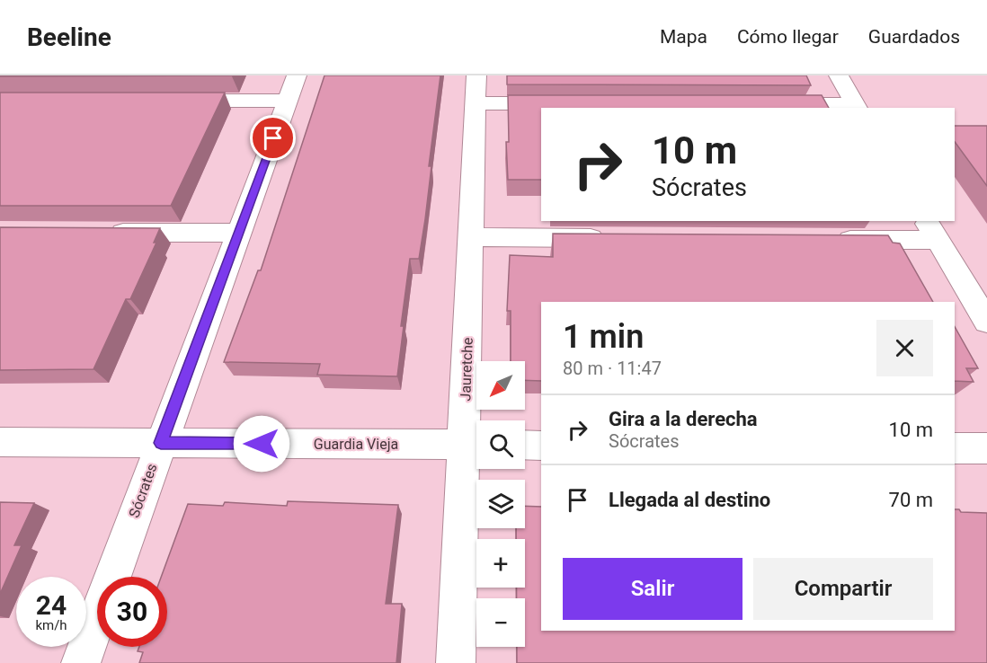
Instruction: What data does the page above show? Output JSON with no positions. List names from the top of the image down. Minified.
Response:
{"streets":{"street":["Jauretche","Guardia Vieja","Sócrates"]},"crossings":[["Jauretche","Guardia Vieja"],["Guardia Vieja","Sócrates"]],"north":"bottom left","page":{"header":"Beeline","nav":["Mapa","Cómo llegar","Guardados"],"turn":["10 m","Sócrates"],"heading":["1 min","80 m · 11:47"],"map_buttons":["+","−"],"list":[{"name":"Gira a la derecha","note":"Sócrates","value":"10 m"},{"name":"Llegada al destino","value":"70 m"}],"buttons":["Salir","Compartir"],"speed":"24 km/h","limit":"30"}}
